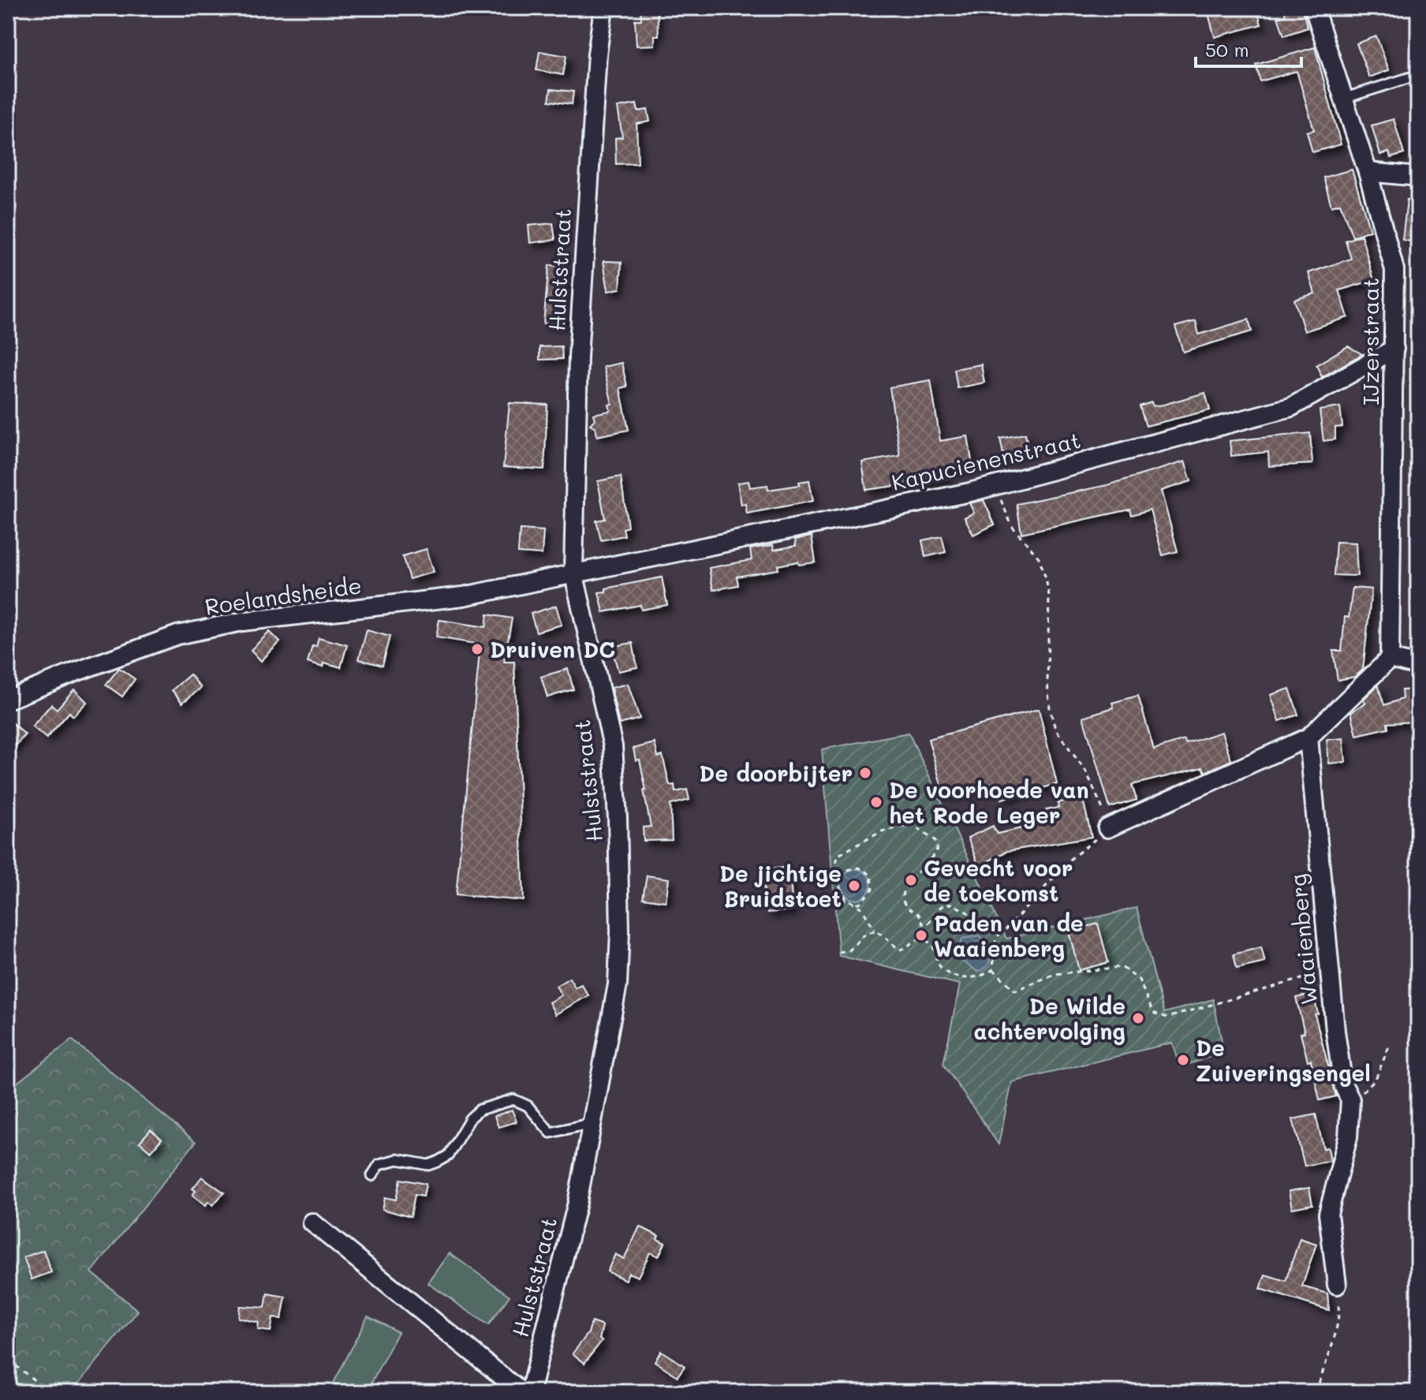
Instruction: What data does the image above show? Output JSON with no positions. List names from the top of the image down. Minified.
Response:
{"streets":{"street":["Hulststraat","IJzerstraat","Kapucienenstraat","Roelandsheide","Waaienberg"]},"crossings":[["Hulststraat","Kapucienenstraat"],["Hulststraat","Roelandsheide"],["IJzerstraat","Kapucienenstraat"],["Kapucienenstraat","Roelandsheide"]],"places":["Druiven DC","De doorbijter","De voorhoede van het Rode Leger","Gevecht voor de toekomst","De jichtige Bruidstoet","Paden van de Waaienberg","De Wilde achtervolging","De Zuiveringsengel"],"scale_bar":"50 m"}
